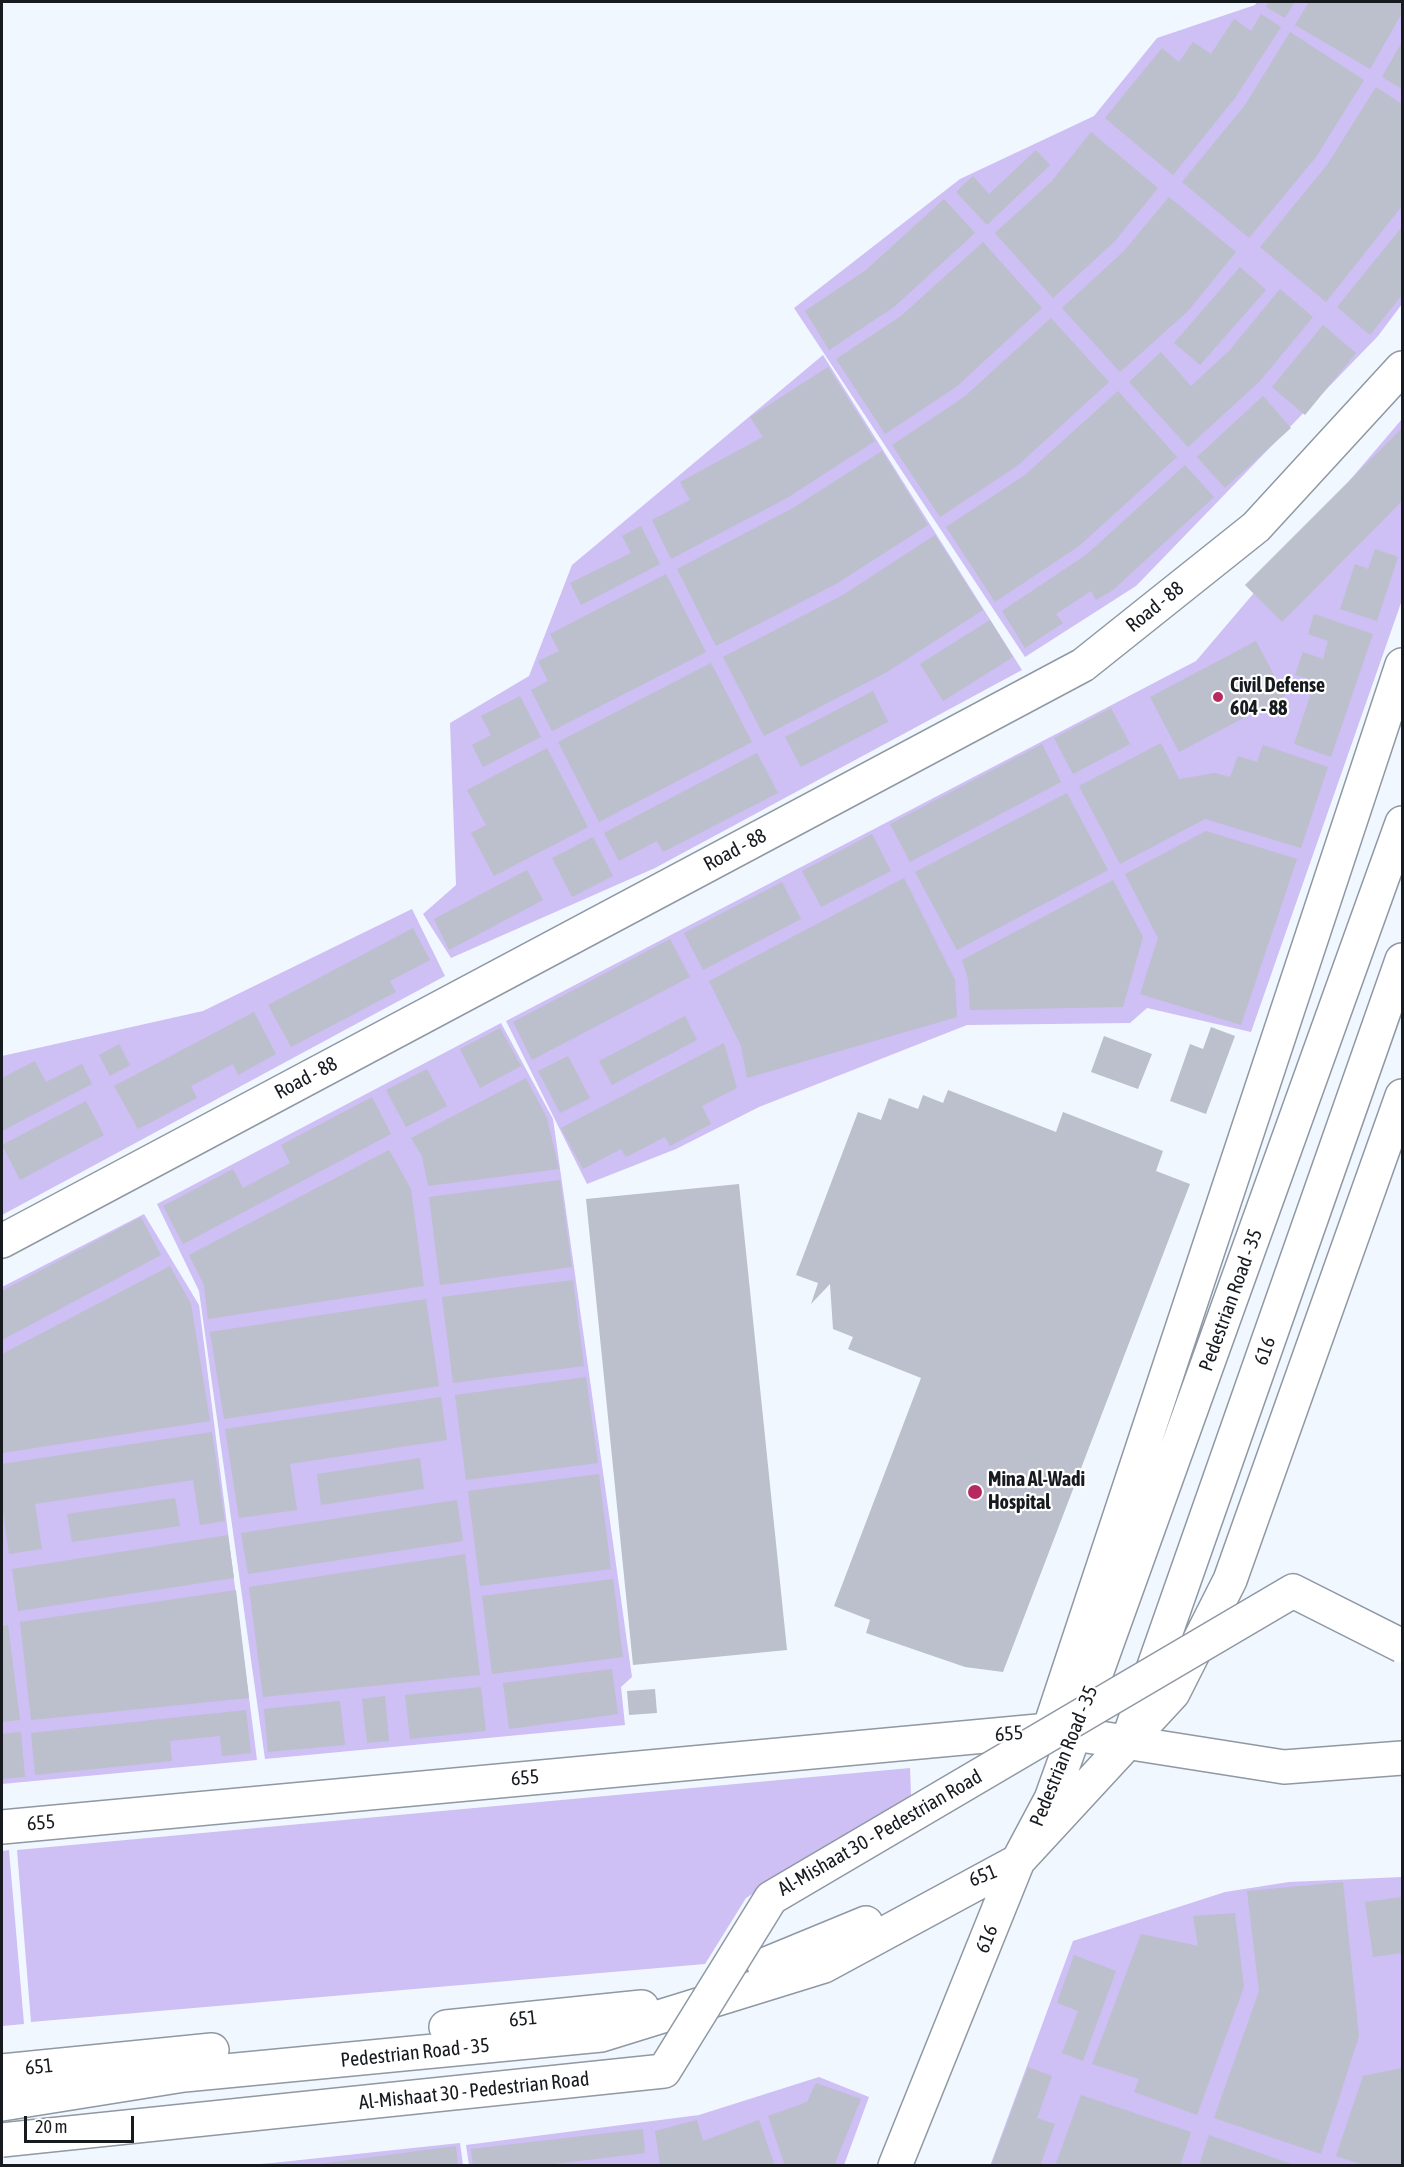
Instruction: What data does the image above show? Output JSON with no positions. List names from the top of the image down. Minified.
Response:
{"streets":{"street":["Road - 88","Pedestrian Road - 35","616","655","Al-Mishaat 30 - Pedestrian Road","651"]},"crossings":[["Pedestrian Road - 35","616"],["Pedestrian Road - 35","655"],["Pedestrian Road - 35","651"],["616","655"],["616","651"]],"places":["Civil Defense 604 - 88","Mina Al-Wadi Hospital"],"scale_bar":"20 m"}
